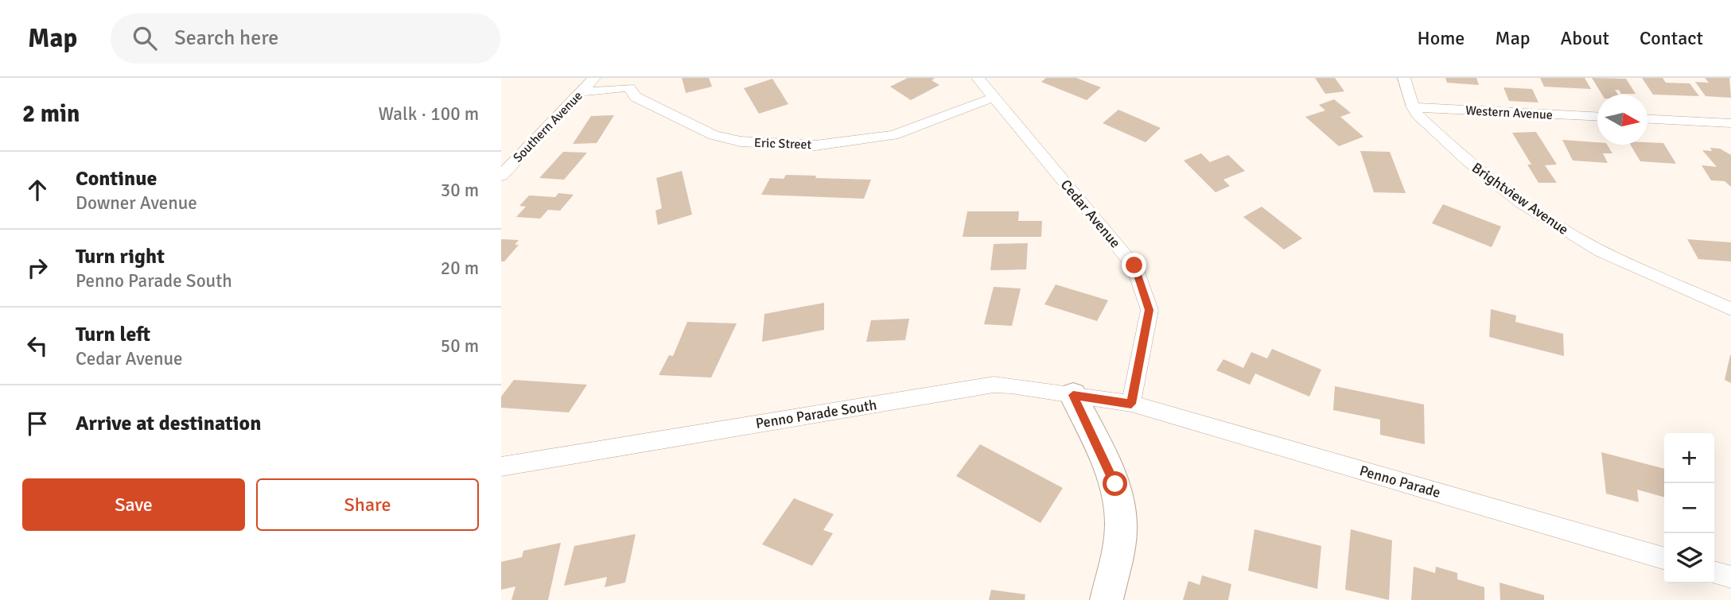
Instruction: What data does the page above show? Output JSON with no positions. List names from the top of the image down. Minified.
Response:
{"streets":{"street":["Western Avenue","Southern Avenue","Eric Street","Brightview Avenue","Cedar Avenue","Penno Parade South","Penno Parade"]},"crossings":[["Western Avenue","Brightview Avenue"],["Southern Avenue","Eric Street"],["Eric Street","Cedar Avenue"],["Cedar Avenue","Penno Parade South"],["Cedar Avenue","Penno Parade"],["Penno Parade South","Penno Parade"]],"north":"right","page":{"header":"Map","search":"Search here","nav":["Home","Map","About","Contact"],"heading":["2 min","Walk · 100 m"],"list":[["Continue","Downer Avenue","30 m"],["Turn right","Penno Parade South","20 m"],["Turn left","Cedar Avenue","50 m"],"Arrive at destination"],"map_buttons":["+","−"],"buttons":["Save","Share"]}}
